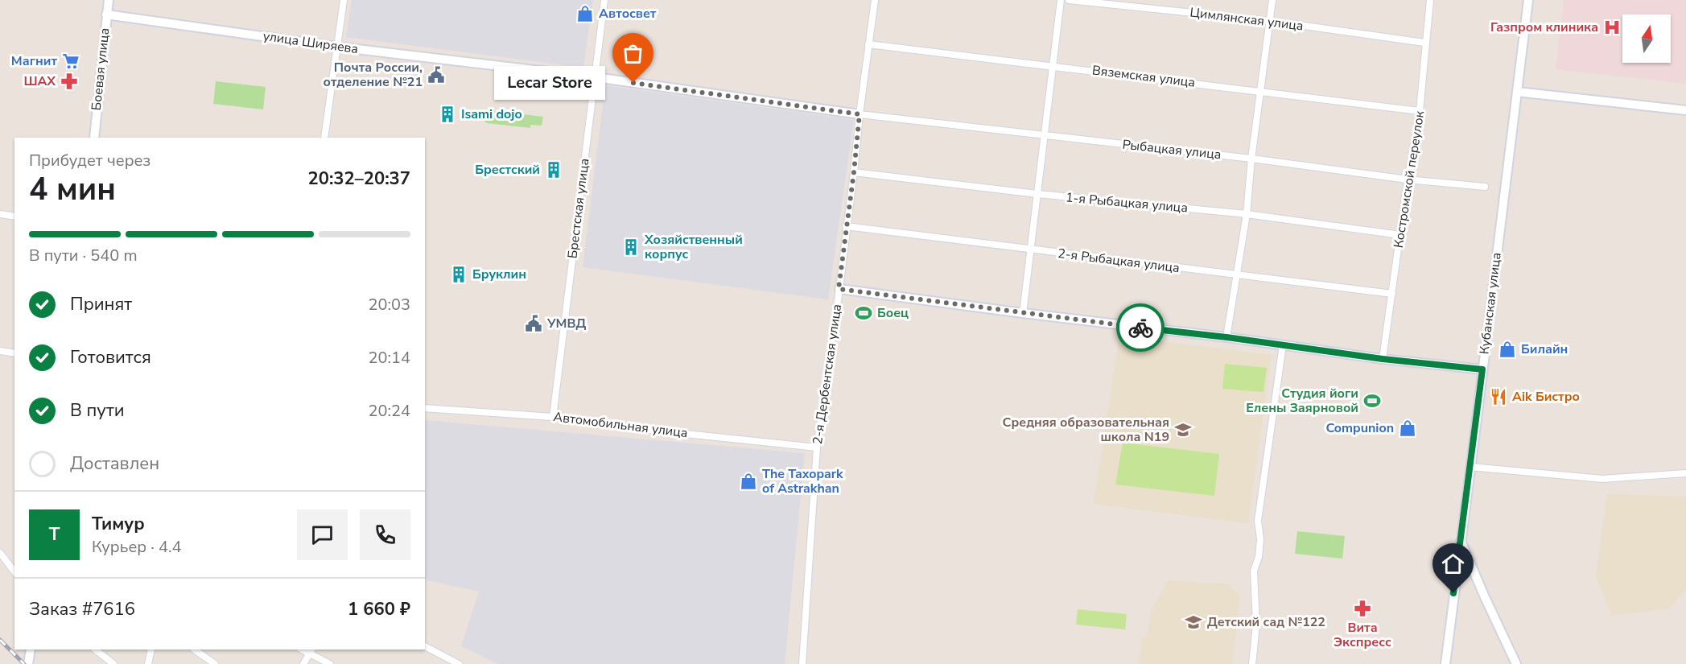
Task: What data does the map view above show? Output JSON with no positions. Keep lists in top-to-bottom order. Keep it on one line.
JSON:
{"streets":{"street":["Цимлянская улица","улица Ширяева","Боевая улица","Вяземская улица","Рыбацкая улица","Костромской переулок","1-я Рыбацкая улица","Брестская улица","2-я Рыбацкая улица","Кубанская улица","2-я Дербентская улица","Автомобильная улица"]},"crossings":[["Цимлянская улица","Костромской переулок"],["улица Ширяева","Боевая улица"],["улица Ширяева","Рыбацкая улица"],["улица Ширяева","Брестская улица"],["улица Ширяева","2-я Дербентская улица"],["Вяземская улица","Костромской переулок"],["Вяземская улица","2-я Дербентская улица"],["Рыбацкая улица","Костромской переулок"],["Рыбацкая улица","2-я Дербентская улица"],["Костромской переулок","1-я Рыбацкая улица"],["Костромской переулок","2-я Рыбацкая улица"],["1-я Рыбацкая улица","2-я Дербентская улица"],["Брестская улица","Автомобильная улица"],["2-я Рыбацкая улица","2-я Дербентская улица"],["2-я Дербентская улица","Автомобильная улица"]],"places":{"shop":["Автосвет","Билайн","Compunion","The Taxopark of Astrakhan"],"hospital":["Газпром клиника"],"supermarket":["Магнит"],"public building":["Почта России, отделение №21","УМВД"],"pharmacy":["ШАХ","Вита Экспресс"],"other":["Lecar Store"],"building":["Isami dojo","Брестский","Хозяйственный корпус","Бруклин"],"sports":["Боец","Студия йоги Елены Заярновой"],"restaurant":["Aik Бистро"],"school or university":["Средняя образовательная школа N19","Детский сад №122"]},"north":"top","page":{"bubble":"Lecar Store","heading":["4 мин","Прибудет через","20:32–20:37"],"panel":["Тимур","Курьер · 4.4","Заказ #7616","1 660 ₽"],"bar":"В пути · 540 m","list":[["Принят","20:03"],["Готовится","20:14"],["В пути","20:24"],"Доставлен"],"round":"Т"}}
